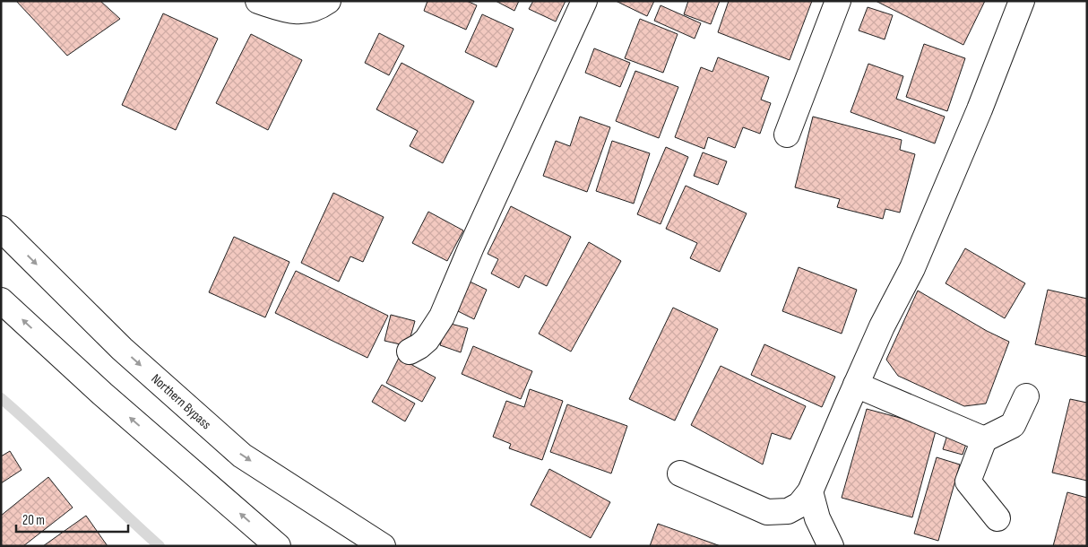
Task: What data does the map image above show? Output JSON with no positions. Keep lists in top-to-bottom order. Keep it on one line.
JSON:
{"streets":{"main road":["Northern Bypass"]},"scale_bar":"20 m"}
